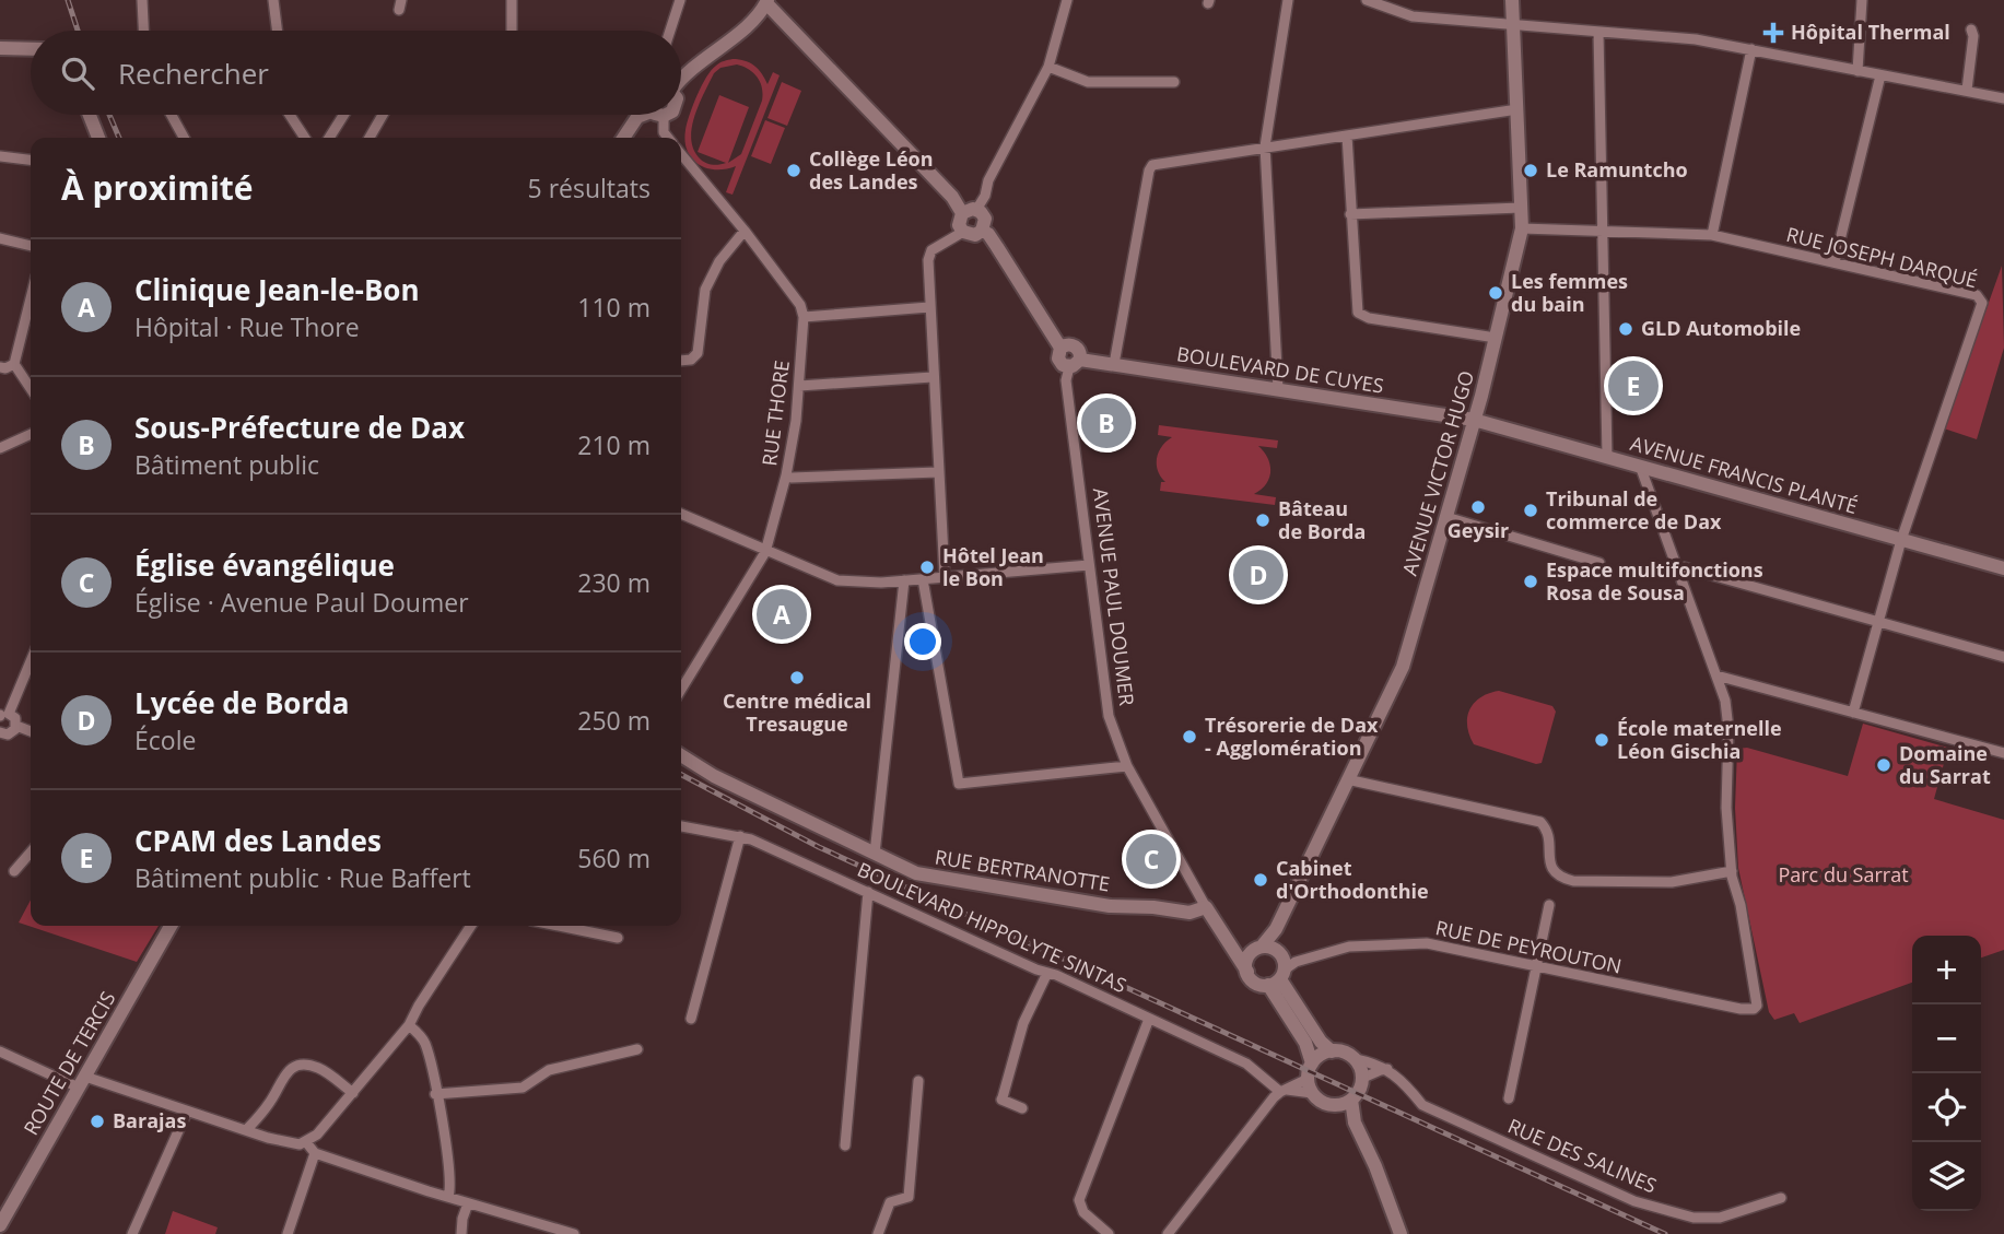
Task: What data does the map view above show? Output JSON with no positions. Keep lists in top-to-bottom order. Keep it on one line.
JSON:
{"streets":{"street":["RUE JOSEPH DARQUÉ","BOULEVARD DE CUYES","RUE THORE","AVENUE VICTOR HUGO","AVENUE FRANCIS PLANTÉ","AVENUE PAUL DOUMER","RUE BERTRANOTTE","BOULEVARD HIPPOLYTE SINTAS","RUE DE PEYROUTON","ROUTE DE TERCIS","RUE DES SALINES"]},"crossings":[["RUE JOSEPH DARQUÉ","AVENUE VICTOR HUGO"],["RUE JOSEPH DARQUÉ","AVENUE FRANCIS PLANTÉ"],["BOULEVARD DE CUYES","AVENUE VICTOR HUGO"],["BOULEVARD DE CUYES","AVENUE FRANCIS PLANTÉ"],["BOULEVARD DE CUYES","AVENUE PAUL DOUMER"],["AVENUE VICTOR HUGO","AVENUE FRANCIS PLANTÉ"],["AVENUE VICTOR HUGO","AVENUE PAUL DOUMER"],["AVENUE PAUL DOUMER","RUE BERTRANOTTE"],["AVENUE PAUL DOUMER","RUE DE PEYROUTON"]],"parks":["Parc du Sarrat"],"places":{"health":["Hôpital Thermal"],"other":["Collège Léon des Landes","Le Ramuntcho","Les femmes du bain","GLD Automobile","Geysir","Tribunal de commerce de Dax","Bâteau de Borda","Hôtel Jean le Bon","Espace multifonctions Rosa de Sousa","Centre médical Tresaugue","Trésorerie de Dax - Agglomération","École maternelle Léon Gischia","Domaine du Sarrat","Cabinet d'Orthodonthie","Barajas"]},"page":{"search":"Rechercher","heading":["À proximité","5 résultats"],"list":[{"mark":"A","name":"Clinique Jean-le-Bon","note":"Hôpital · Rue Thore","value":"110 m"},{"mark":"B","name":"Sous-Préfecture de Dax","note":"Bâtiment public","value":"210 m"},{"mark":"C","name":"Église évangélique","note":"Église · Avenue Paul Doumer","value":"230 m"},{"mark":"D","name":"Lycée de Borda","note":"École","value":"250 m"},{"mark":"E","name":"CPAM des Landes","note":"Bâtiment public · Rue Baffert","value":"560 m"}],"pins":["E","B","D","A","C"],"map_buttons":["+","−"]}}
